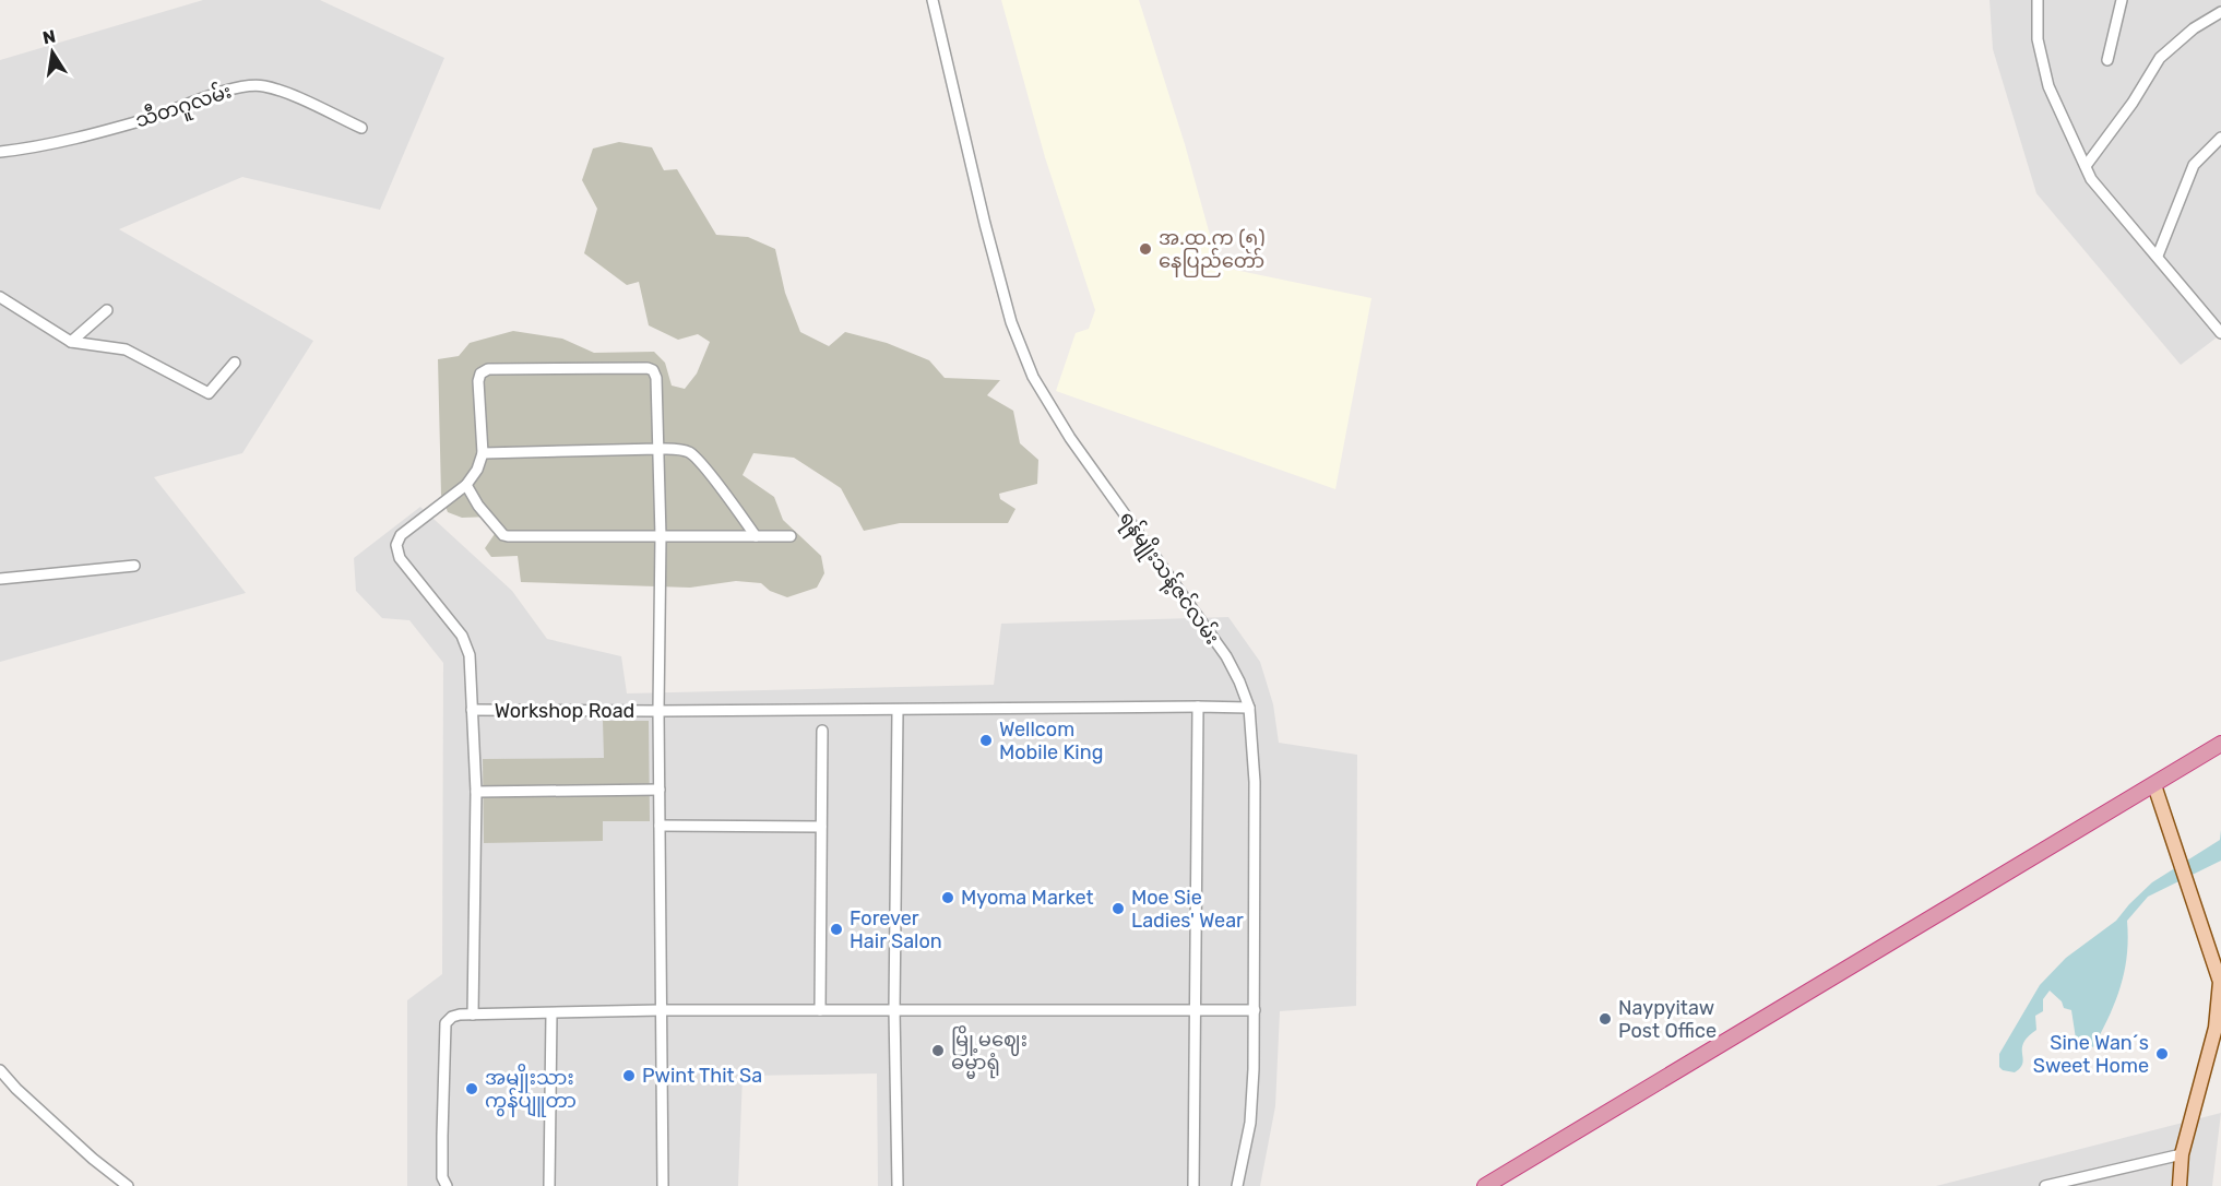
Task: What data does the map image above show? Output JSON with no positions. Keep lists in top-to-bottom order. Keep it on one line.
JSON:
{"streets":{"street":["သီတဂူလမ်း","ရန်မျိုးသန့်ဇင်လမ်း","Workshop Road"]},"crossings":[["ရန်မျိုးသန့်ဇင်လမ်း","Workshop Road"]],"places":["အ.ထ.က (၅) နေပြည်တော်","Wellcom Mobile King","Myoma Market","Moe Sie Ladies' Wear","Forever Hair Salon","Naypyitaw Post Office","မြို့မဈေး ဓမ္မာရုံ","Sine Wan´s Sweet Home","Pwint Thit Sa","အမျိုးသား ကွန်ပျူတာ"],"north":"top"}
